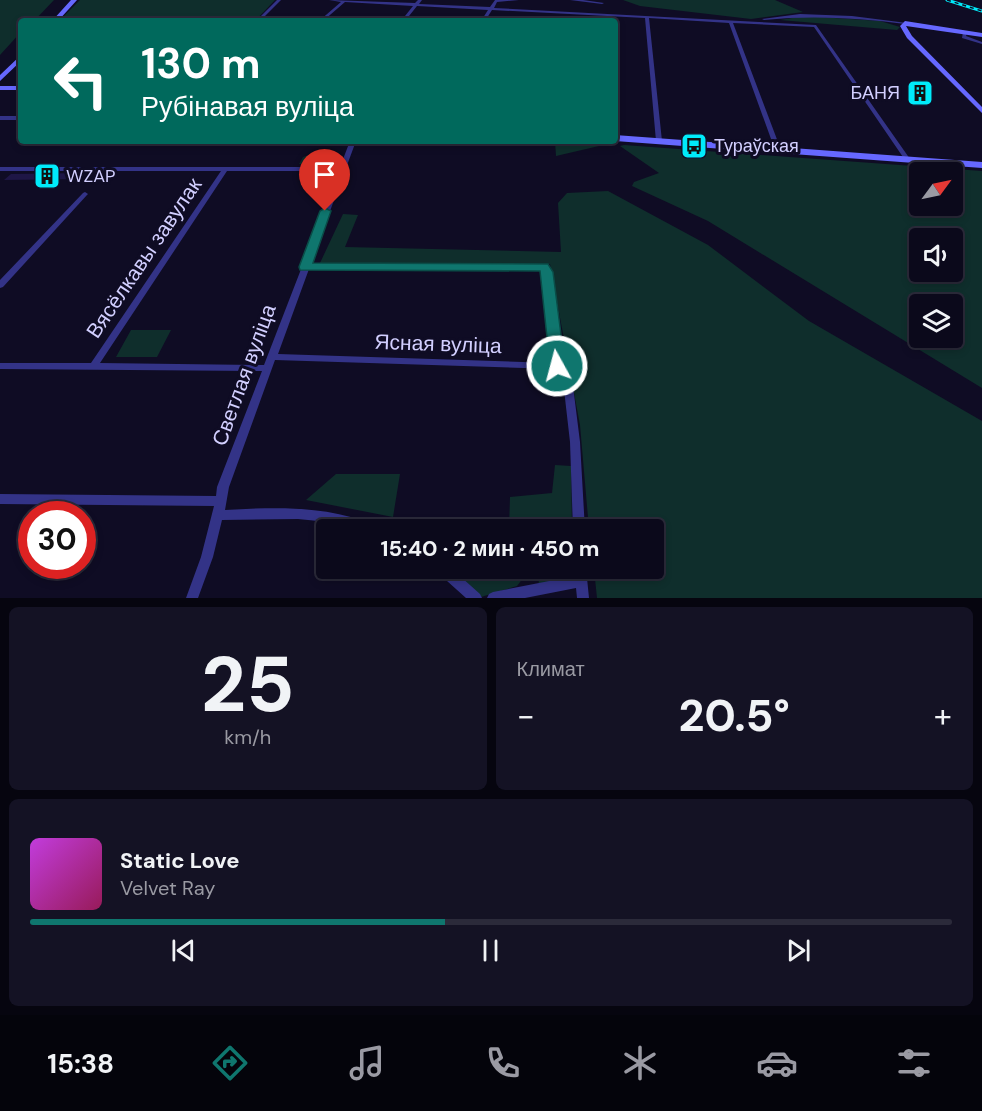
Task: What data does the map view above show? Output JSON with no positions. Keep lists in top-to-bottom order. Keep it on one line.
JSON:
{"streets":{"street":["Вясёлкавы завулак","Ясная вуліца","Светлая вуліца"]},"crossings":[["Ясная вуліца","Светлая вуліца"]],"places":{"building":["БАНЯ","WZAP"],"bus stop":["Тураўская"]},"north":"top right","page":{"turn":["130 m","Рубінавая вуліца"],"limit":"30","trip":"15:40 · 2 мин · 450 m","tile":[["25","km/h"],"Климат"],"heat":["−","20.5°","+"],"song":["Static Love","Velvet Ray"],"tabs":"15:38"}}
